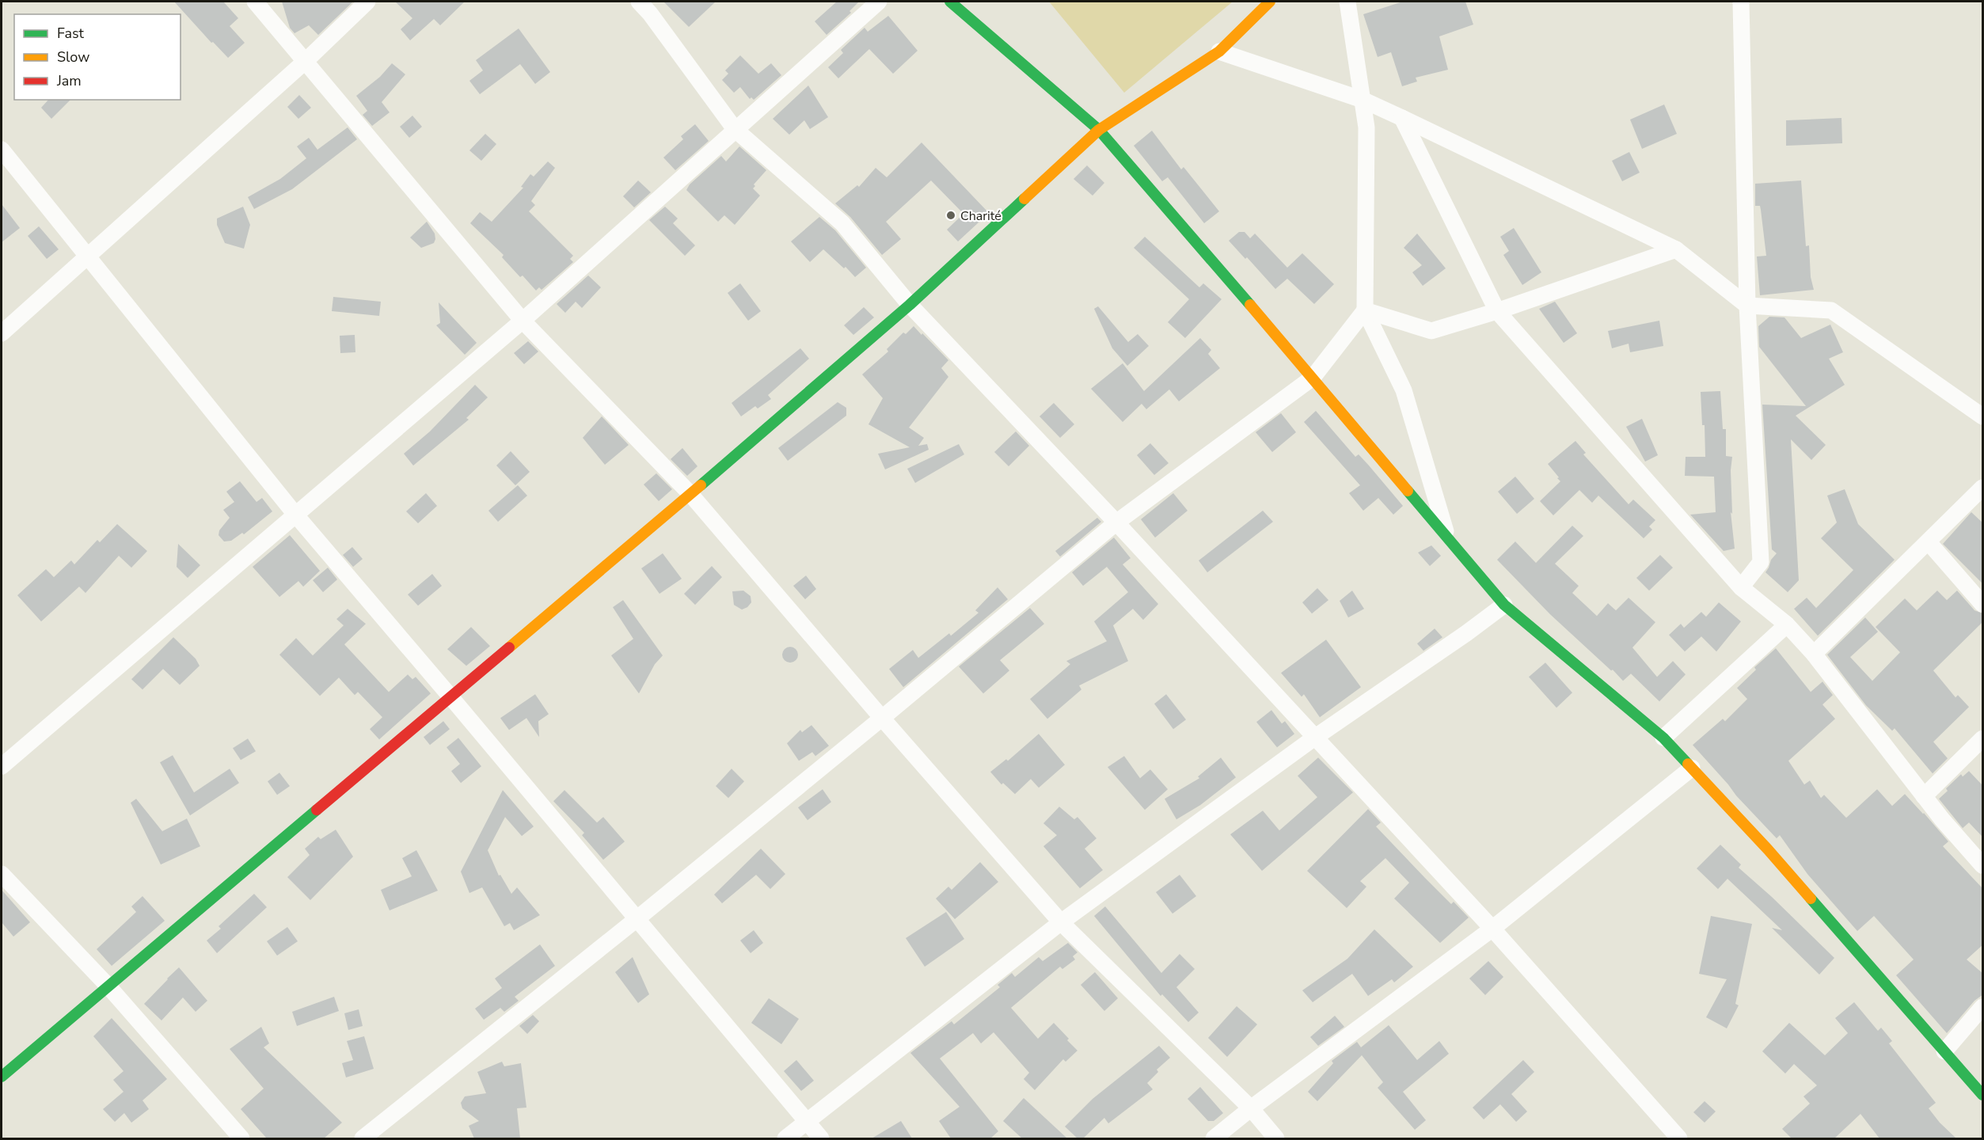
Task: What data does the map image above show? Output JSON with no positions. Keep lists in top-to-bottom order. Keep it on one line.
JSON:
{"places":["Charité"],"legend":["Fast","Slow","Jam"]}
